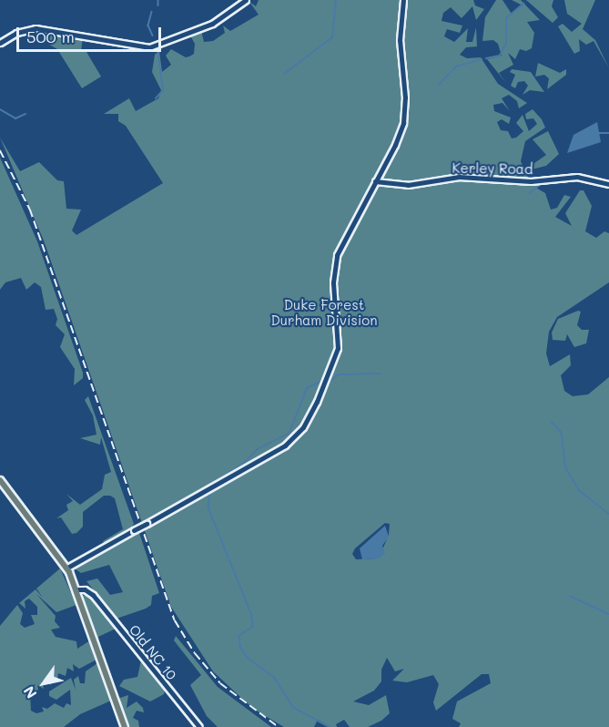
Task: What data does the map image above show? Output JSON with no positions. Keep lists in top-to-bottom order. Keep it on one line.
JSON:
{"streets":{"street":["Kerley Road","Old NC 10"]},"parks":["Duke Forest Durham Division"],"scale_bar":"500 m","north":"bottom left"}
